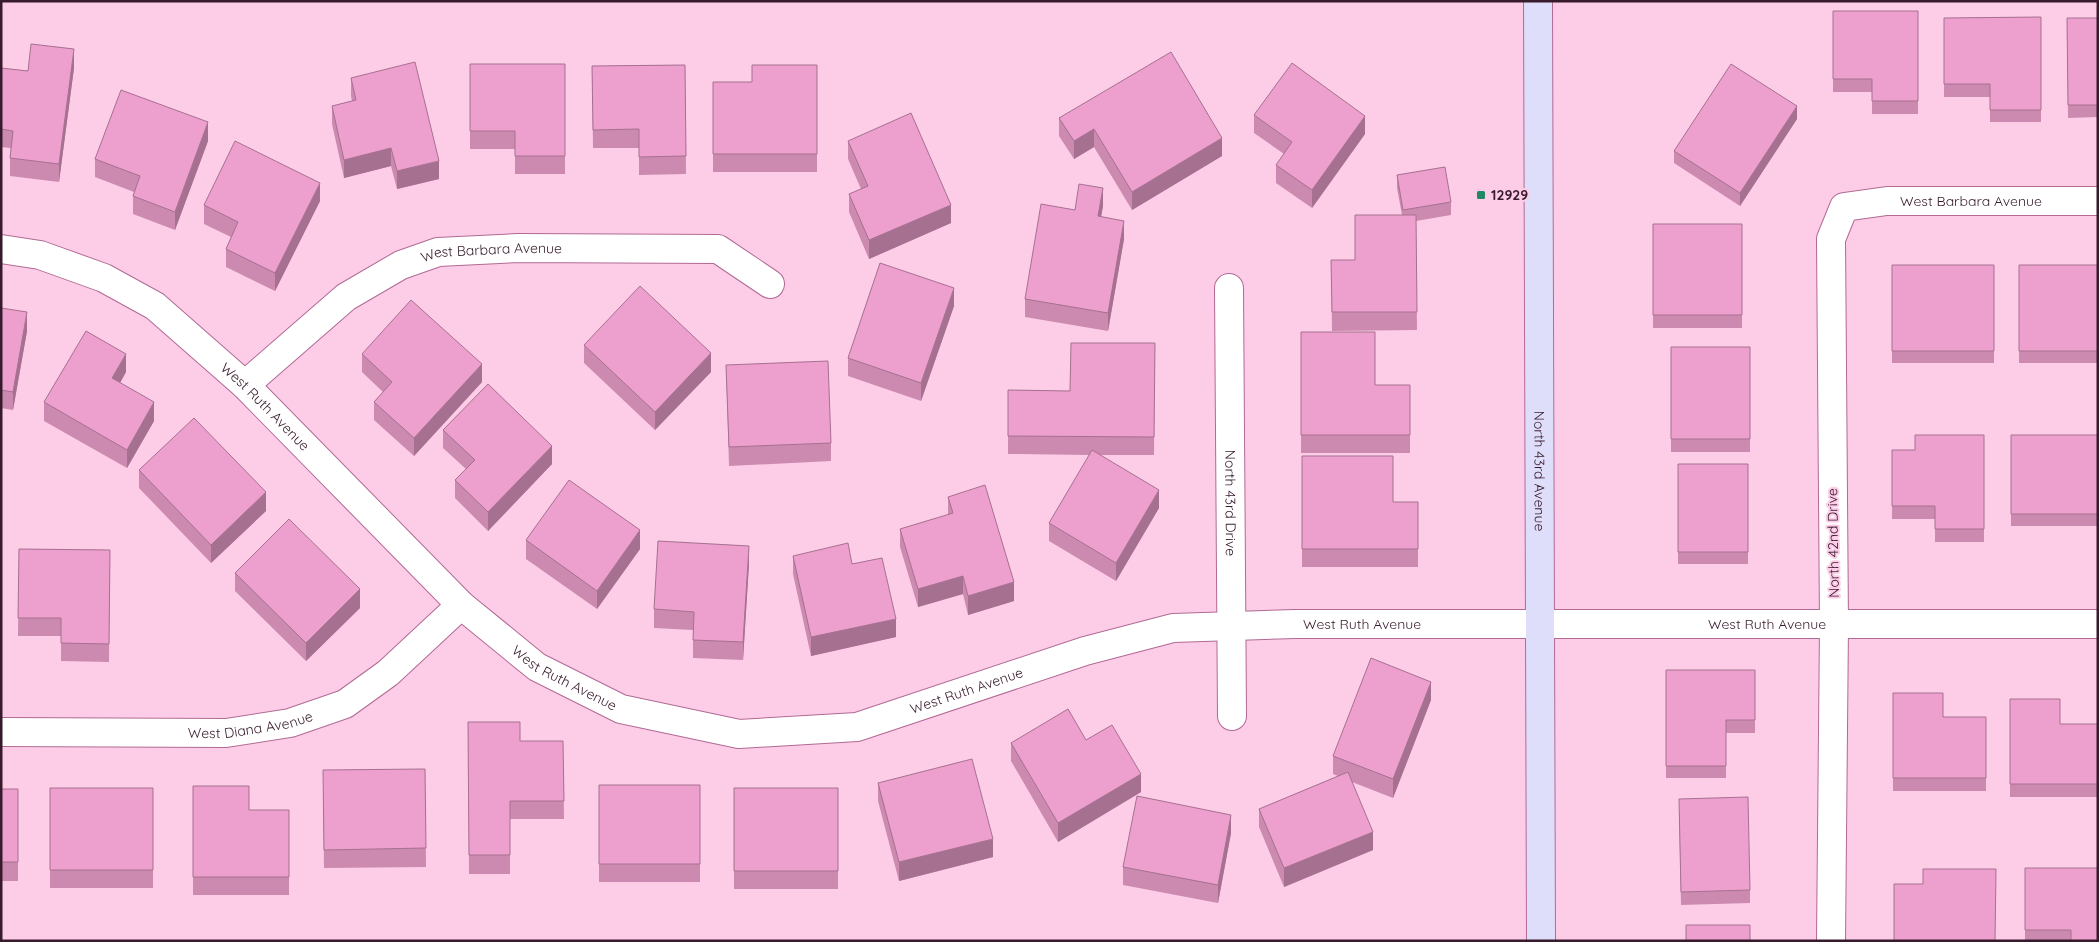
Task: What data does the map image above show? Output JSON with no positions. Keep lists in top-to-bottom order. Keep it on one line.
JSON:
{"streets":{"main road":["North 43rd Avenue"],"street":["West Barbara Avenue","West Ruth Avenue","North 43rd Drive","North 42nd Drive","West Diana Avenue"]},"crossings":[["West Barbara Avenue","West Ruth Avenue"],["West Barbara Avenue","North 42nd Drive"],["West Ruth Avenue","North 43rd Avenue"],["West Ruth Avenue","North 43rd Drive"],["West Ruth Avenue","North 42nd Drive"],["West Ruth Avenue","West Diana Avenue"]],"places":{"transit":["12929"]}}
